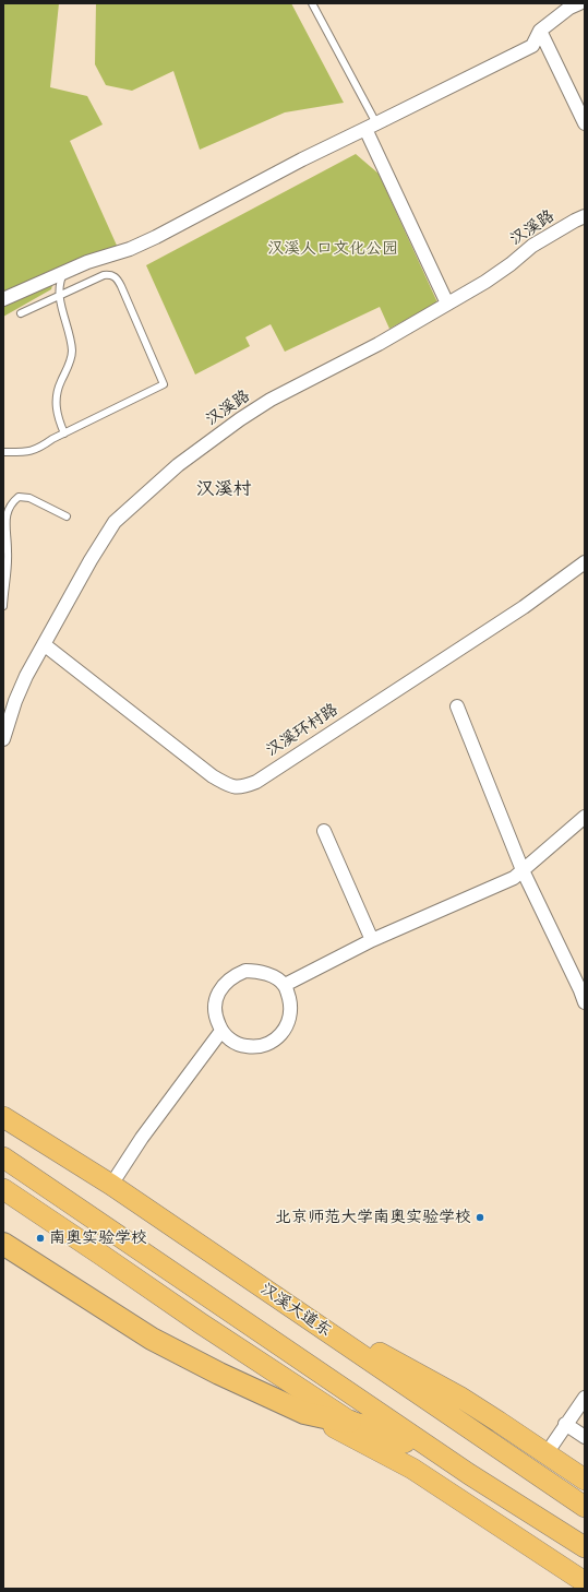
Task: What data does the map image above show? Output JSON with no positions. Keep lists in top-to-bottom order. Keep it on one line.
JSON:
{"streets":{"main road":["汉溪大道东"],"street":["汉溪路","汉溪环村路"]},"crossings":[["汉溪路","汉溪环村路"]],"districts":["汉溪村"],"parks":["汉溪人口文化公园"],"places":["北京师范大学南奥实验学校","南奥实验学校"]}
